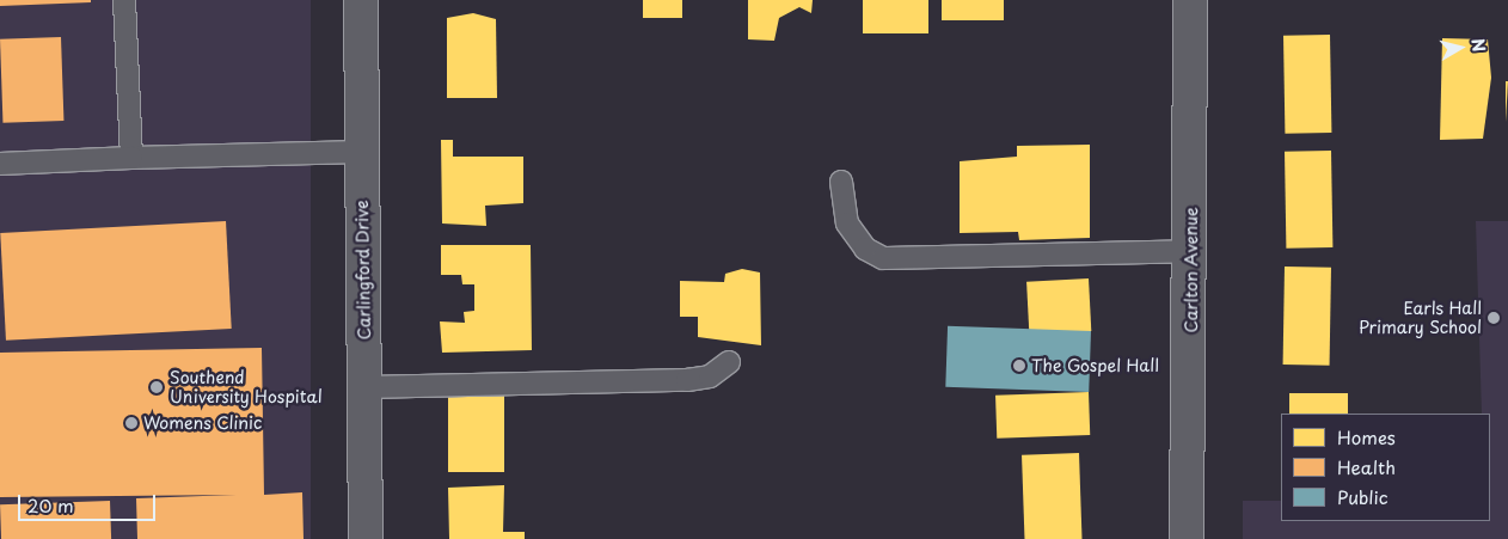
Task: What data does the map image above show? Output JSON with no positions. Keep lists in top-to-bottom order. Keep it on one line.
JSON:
{"streets":{"street":["Carlingford Drive","Carlton Avenue"]},"places":["Earls Hall Primary School","The Gospel Hall","Southend University Hospital","Womens Clinic"],"legend":["Homes","Health","Public"],"scale_bar":"20 m","north":"right"}
